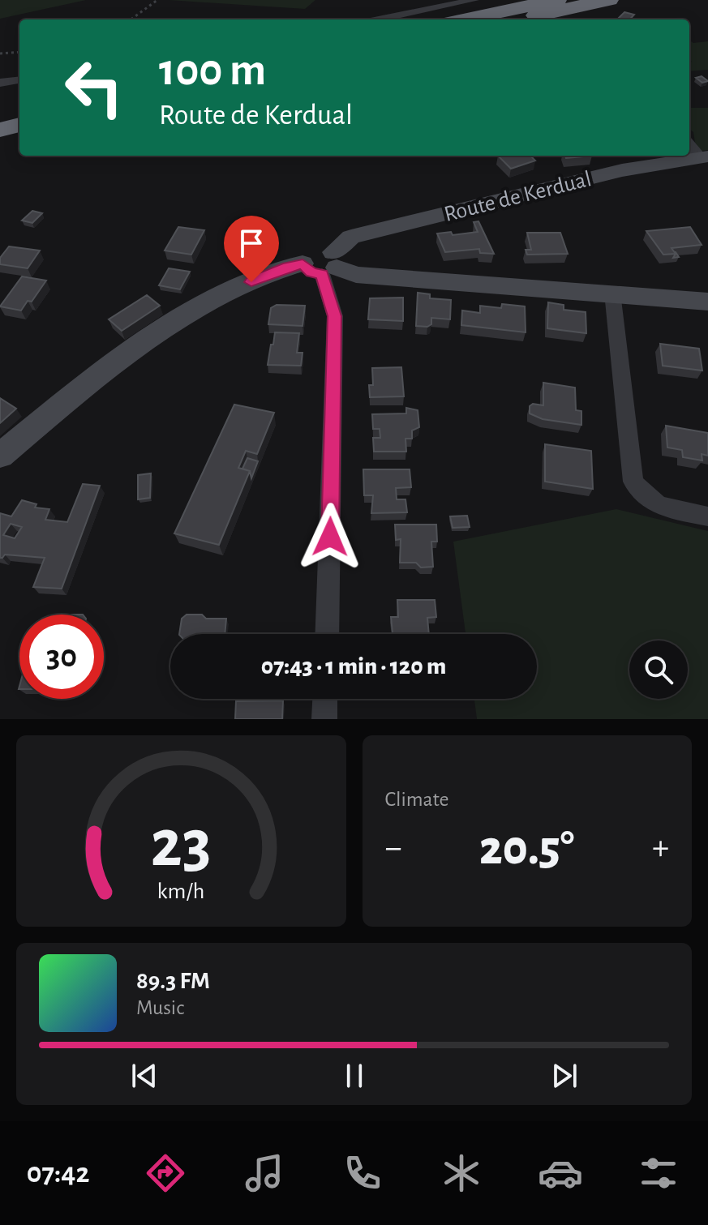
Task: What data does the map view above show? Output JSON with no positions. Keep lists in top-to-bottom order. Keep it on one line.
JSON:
{"streets":{"street":["Route de Kerdual"]},"page":{"turn":["100 m","Route de Kerdual"],"limit":"30","trip":"07:43 · 1 min · 120 m","tile":"Climate","heat":["−","20.5°","+"],"song":["89.3 FM","Music"],"tabs":"07:42","gauge":["23","km/h"]}}
